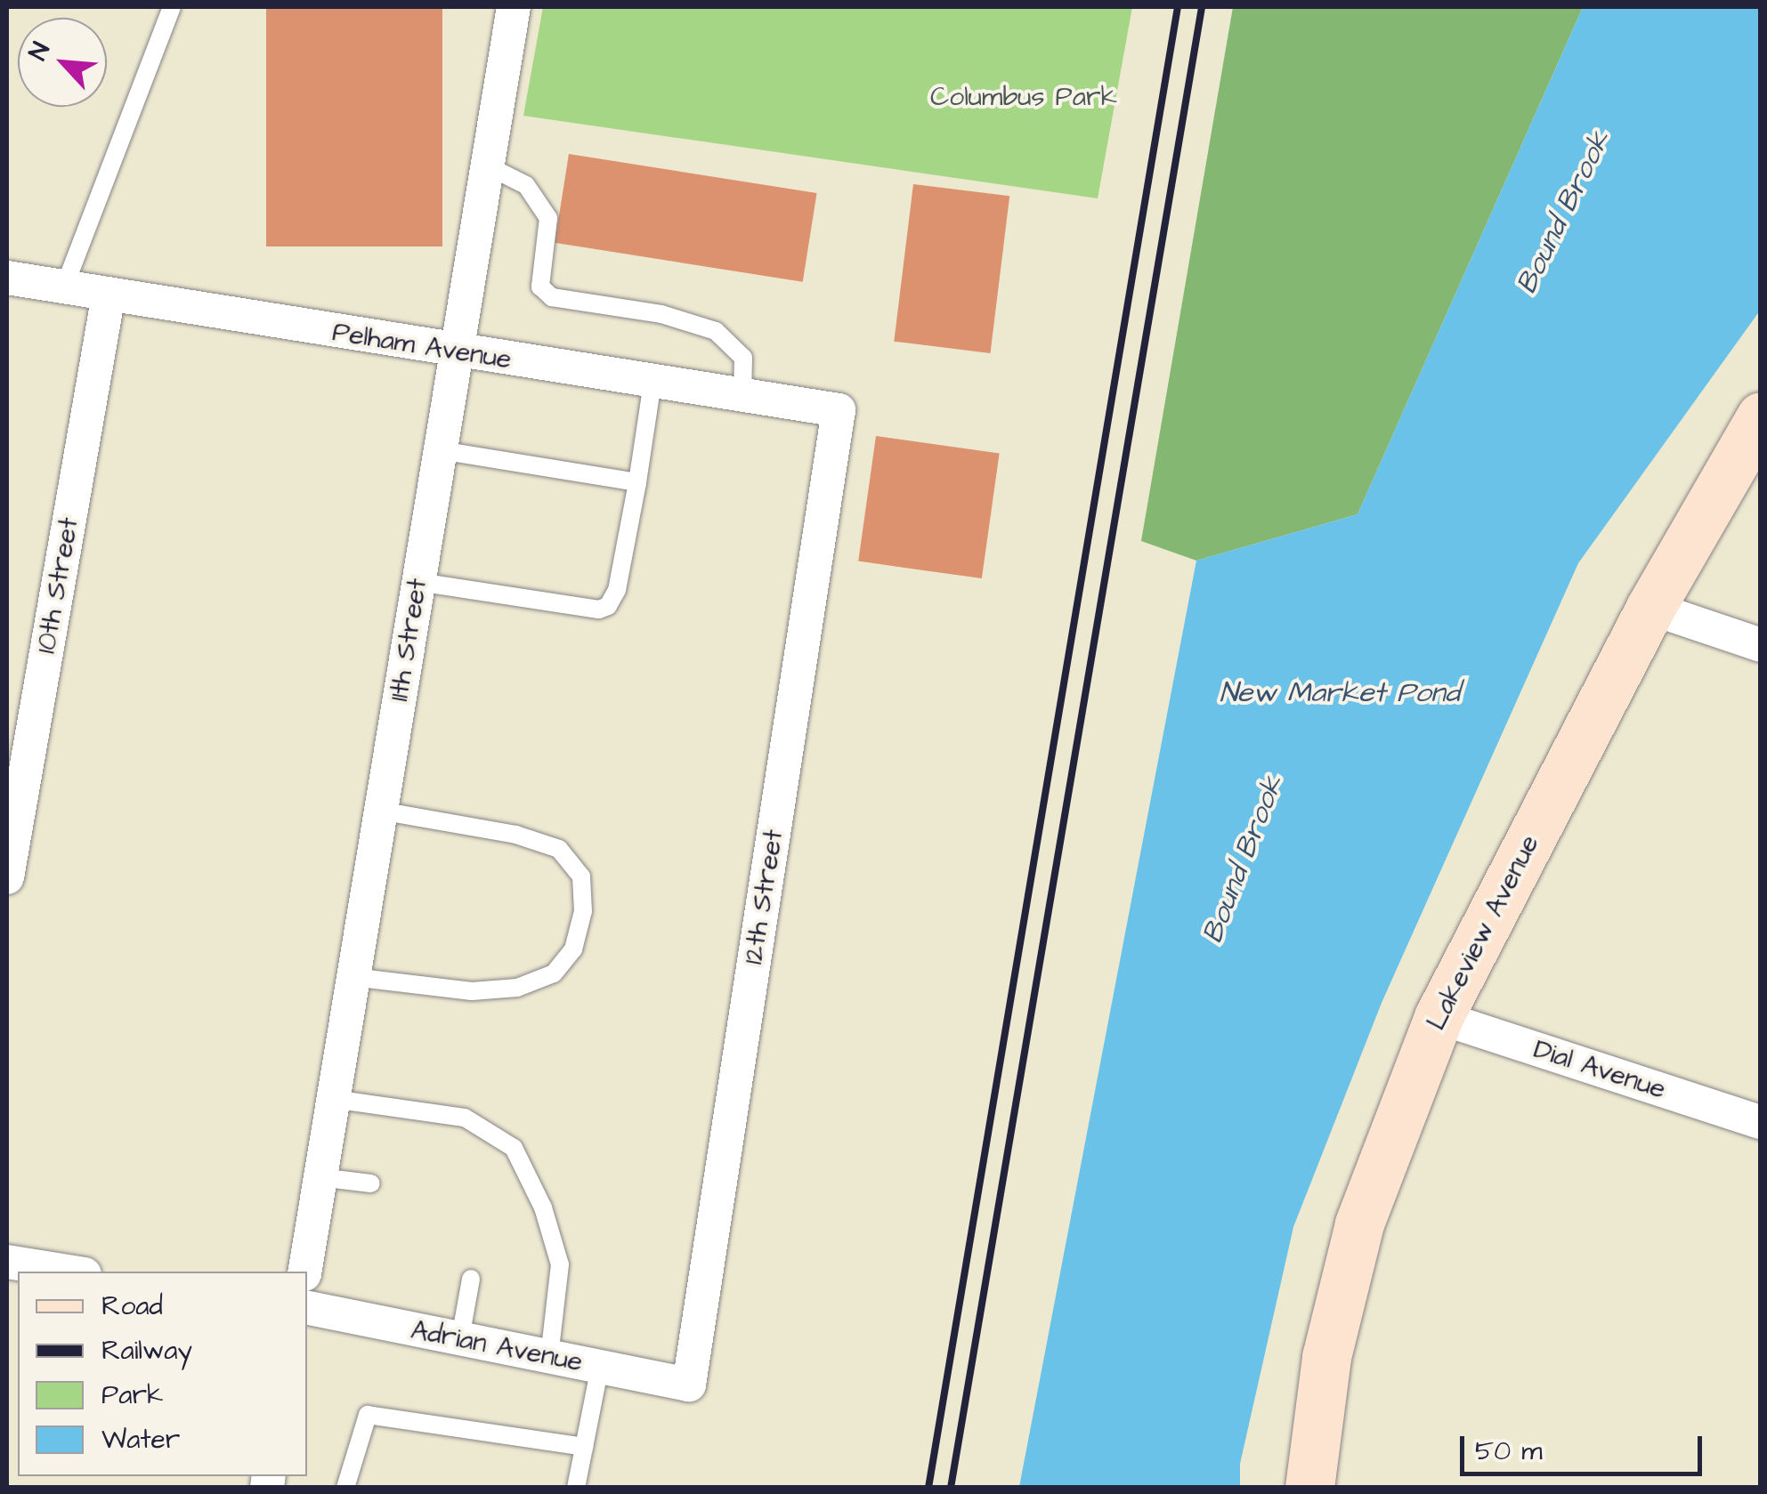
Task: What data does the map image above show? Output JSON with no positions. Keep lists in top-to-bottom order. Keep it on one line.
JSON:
{"streets":{"main road":["Lakeview Avenue"],"street":["Pelham Avenue","10th Street","11th Street","12th Street","Dial Avenue","Adrian Avenue"]},"crossings":[["Pelham Avenue","10th Street"],["Pelham Avenue","11th Street"],["Pelham Avenue","12th Street"],["12th Street","Adrian Avenue"],["Lakeview Avenue","Dial Avenue"]],"water":["Bound Brook","New Market Pond"],"parks":["Columbus Park"],"legend":["Road","Railway","Park","Water"],"scale_bar":"50 m","north":"top left"}
